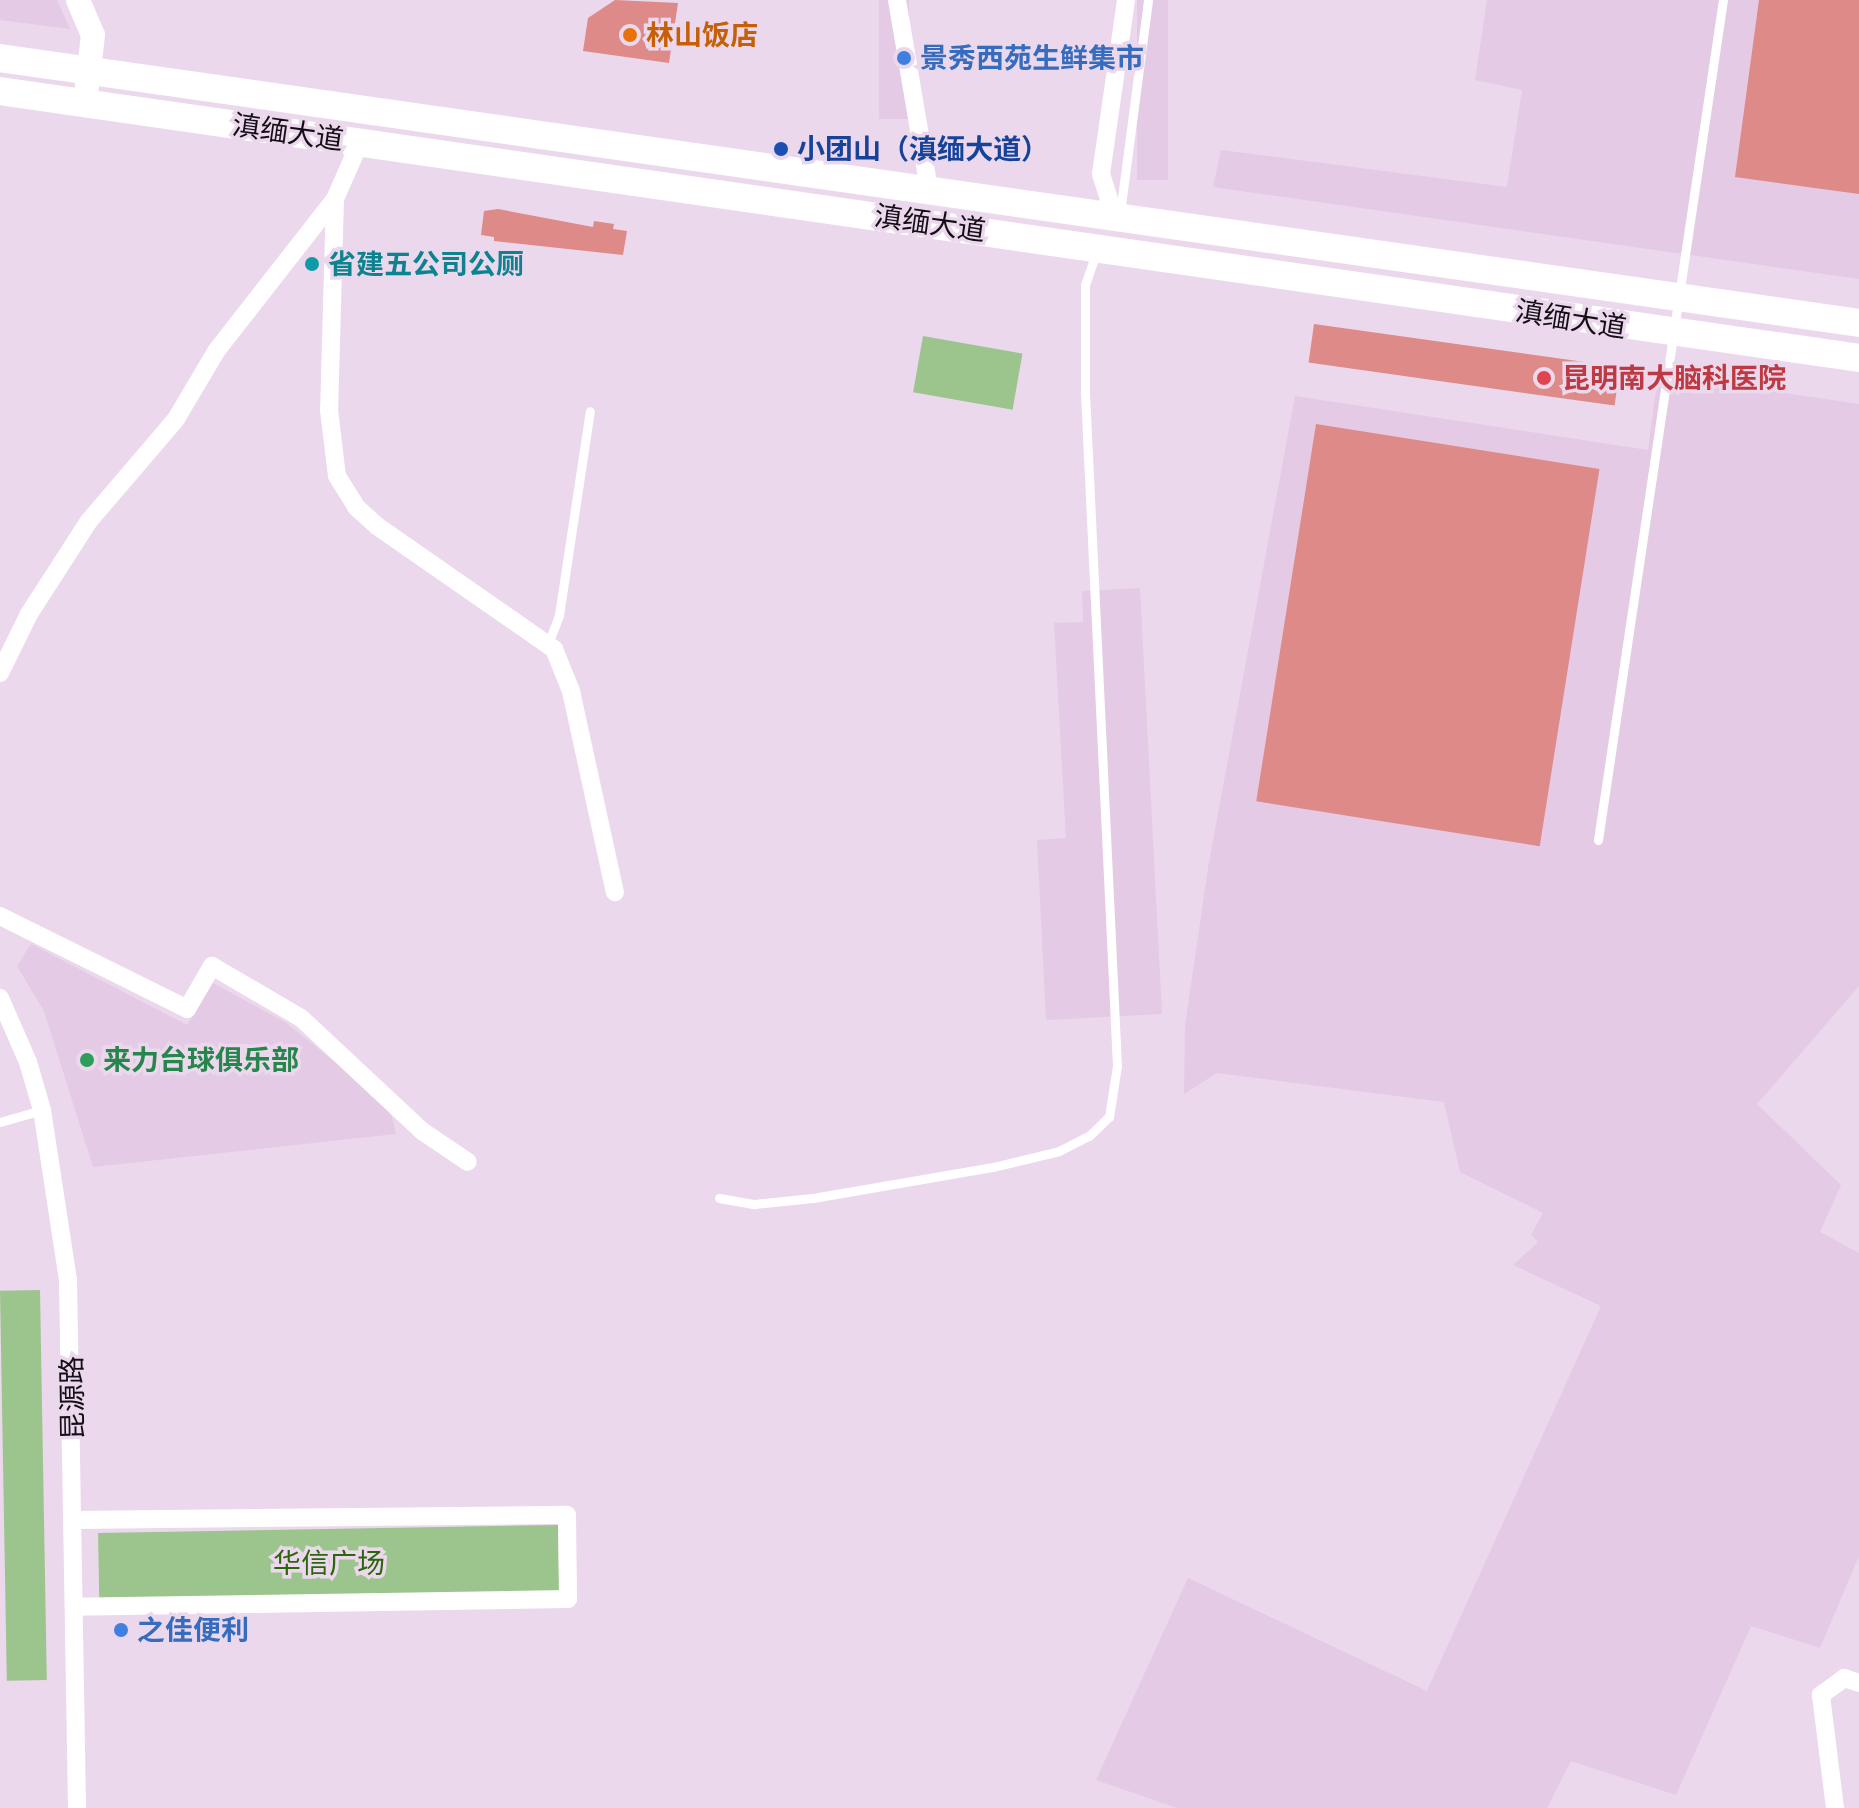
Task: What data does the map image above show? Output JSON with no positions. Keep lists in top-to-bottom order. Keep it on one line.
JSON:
{"streets":{"main road":["滇缅大道"],"street":["昆源路"]},"parks":["华信广场"],"places":["林山饭店","景秀西苑生鲜集市","小团山（滇缅大道）","省建五公司公厕","昆明南大脑科医院","来力台球俱乐部","之佳便利"]}
